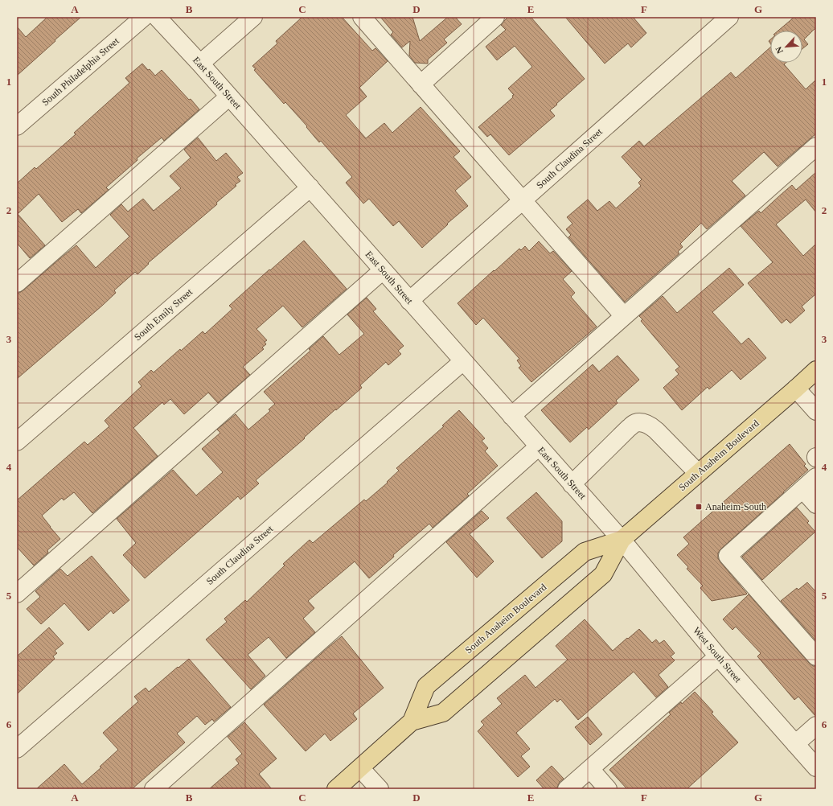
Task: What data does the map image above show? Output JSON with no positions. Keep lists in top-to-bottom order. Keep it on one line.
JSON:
{"streets":{"main road":["South Anaheim Boulevard"],"street":["South Philadelphia Street","East South Street","South Claudina Street","South Emily Street","West South Street"]},"crossings":[["East South Street","South Claudina Street"],["East South Street","South Emily Street"],["East South Street","South Anaheim Boulevard"],["East South Street","West South Street"],["South Anaheim Boulevard","West South Street"]],"places":{"transit":["Anaheim-South"]},"north":"bottom left","grid":{"columns":["A","B","C","D","E","F","G"],"rows":["1","2","3","4","5","6"]}}
